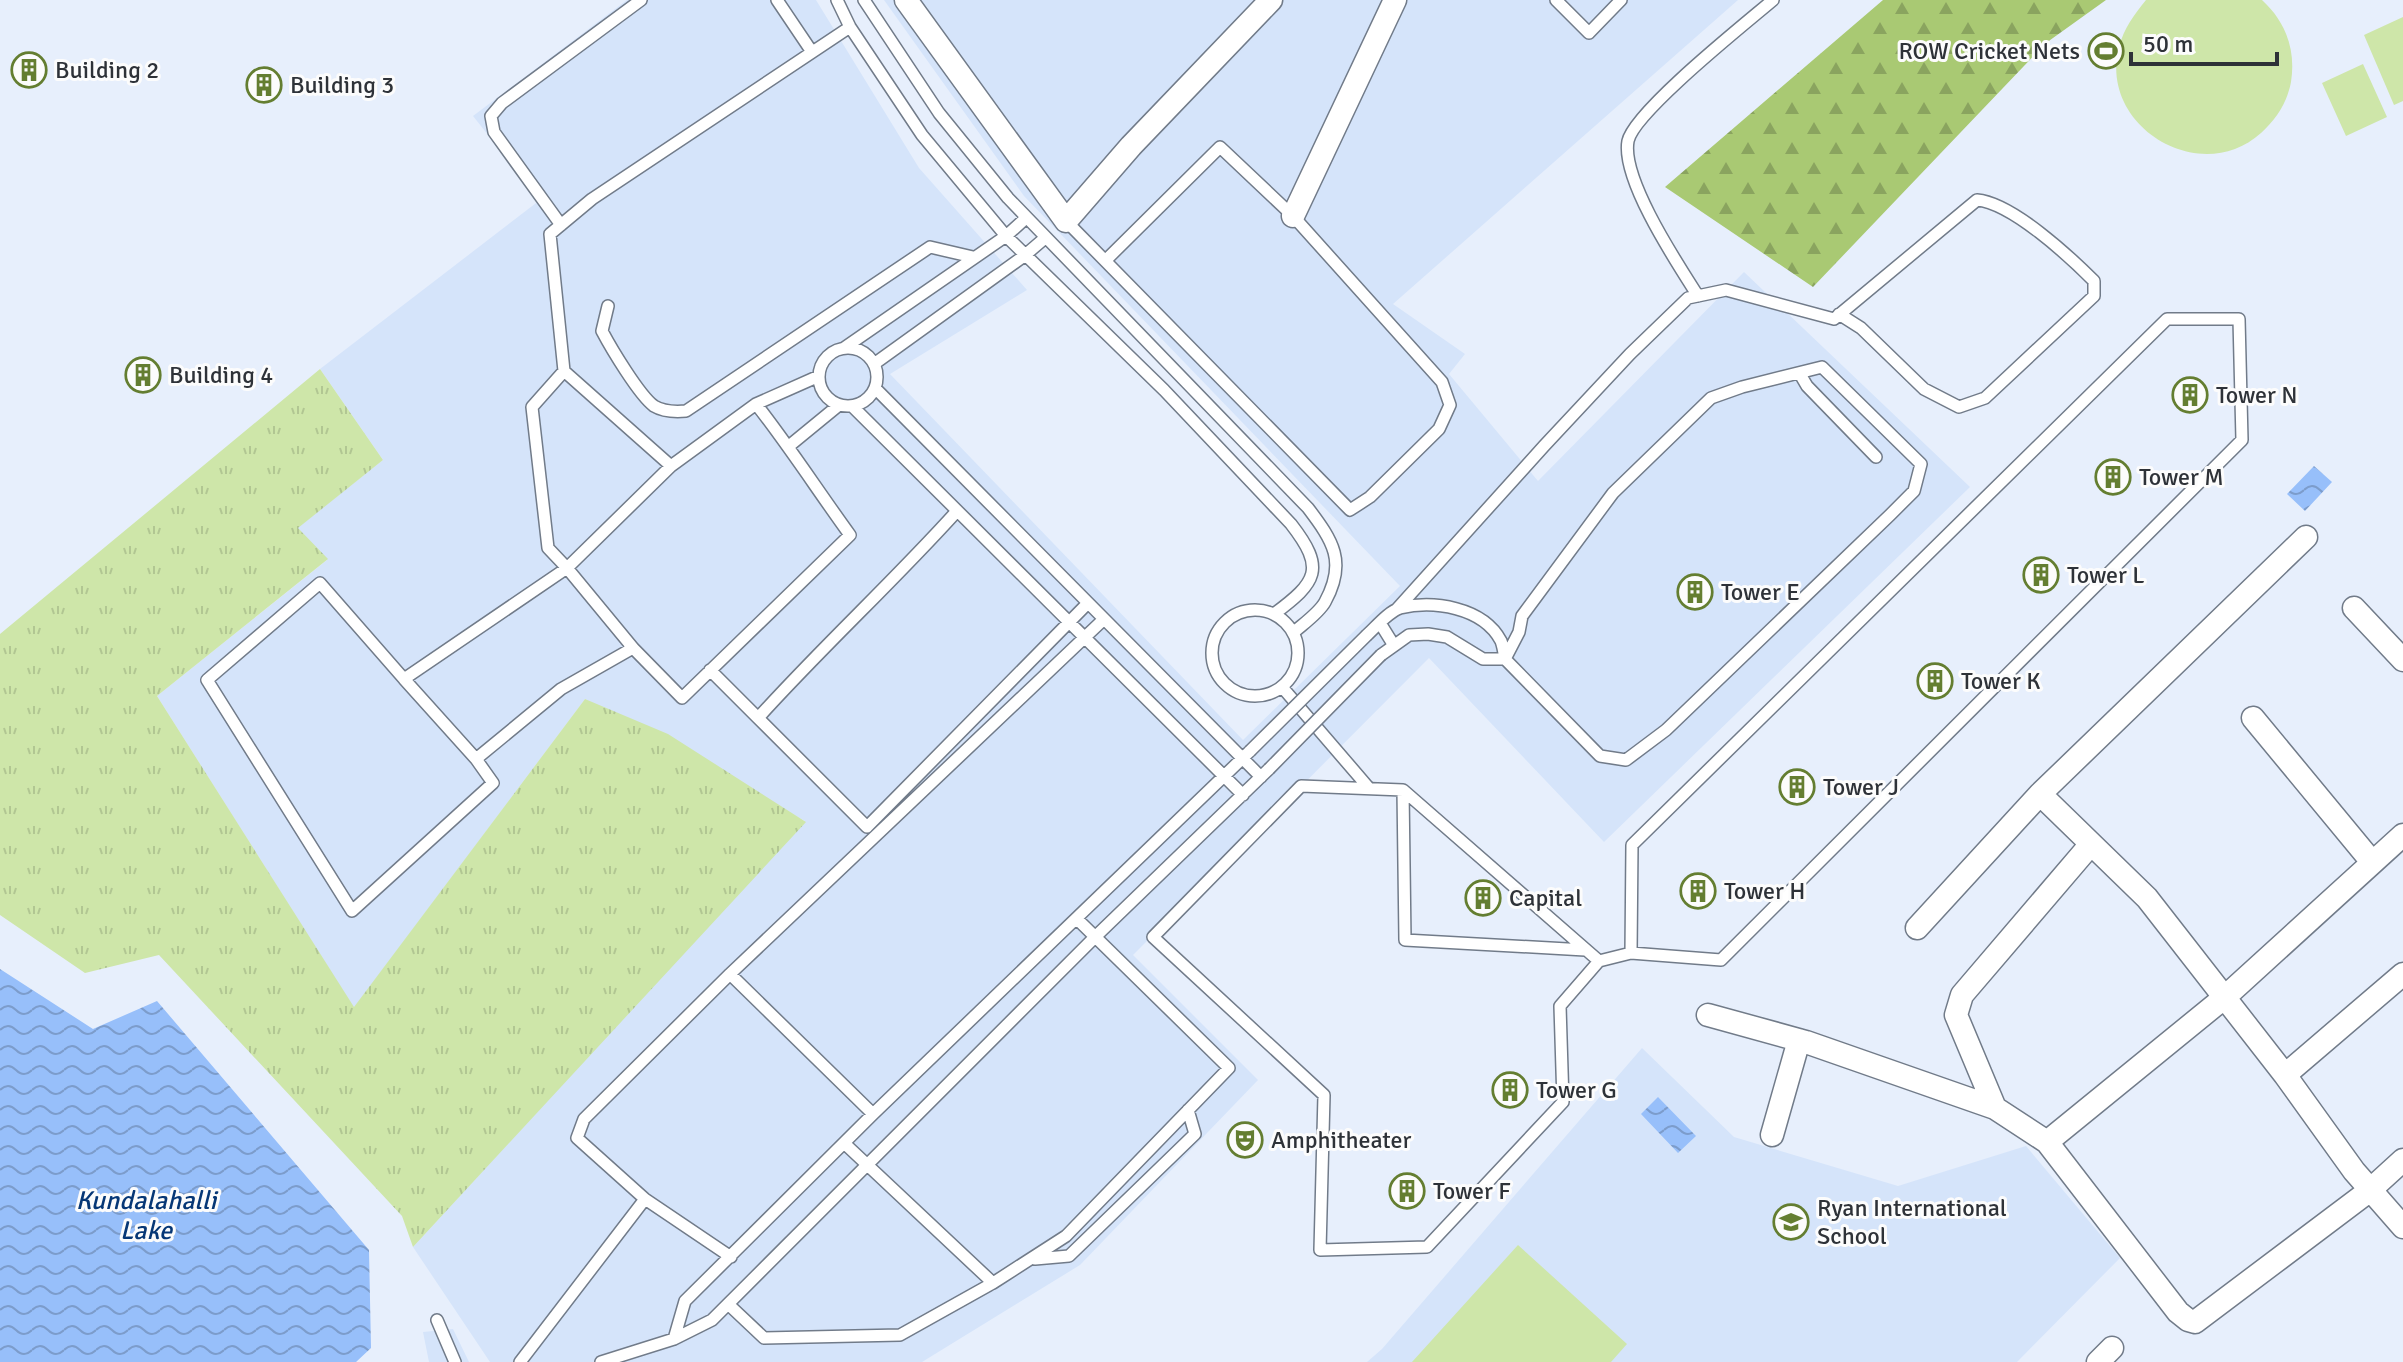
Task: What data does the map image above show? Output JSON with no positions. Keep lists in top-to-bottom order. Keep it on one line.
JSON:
{"water":["Kundalahalli Lake"],"places":{"sports":["ROW Cricket Nets"],"building":["Building 2","Building 3","Building 4","Tower N","Tower M","Tower L","Tower E","Tower K","Tower J","Tower H","Capital","Tower G","Tower F"],"theatre":["Amphitheater"],"school or university":["Ryan International School"]},"scale_bar":"50 m"}
